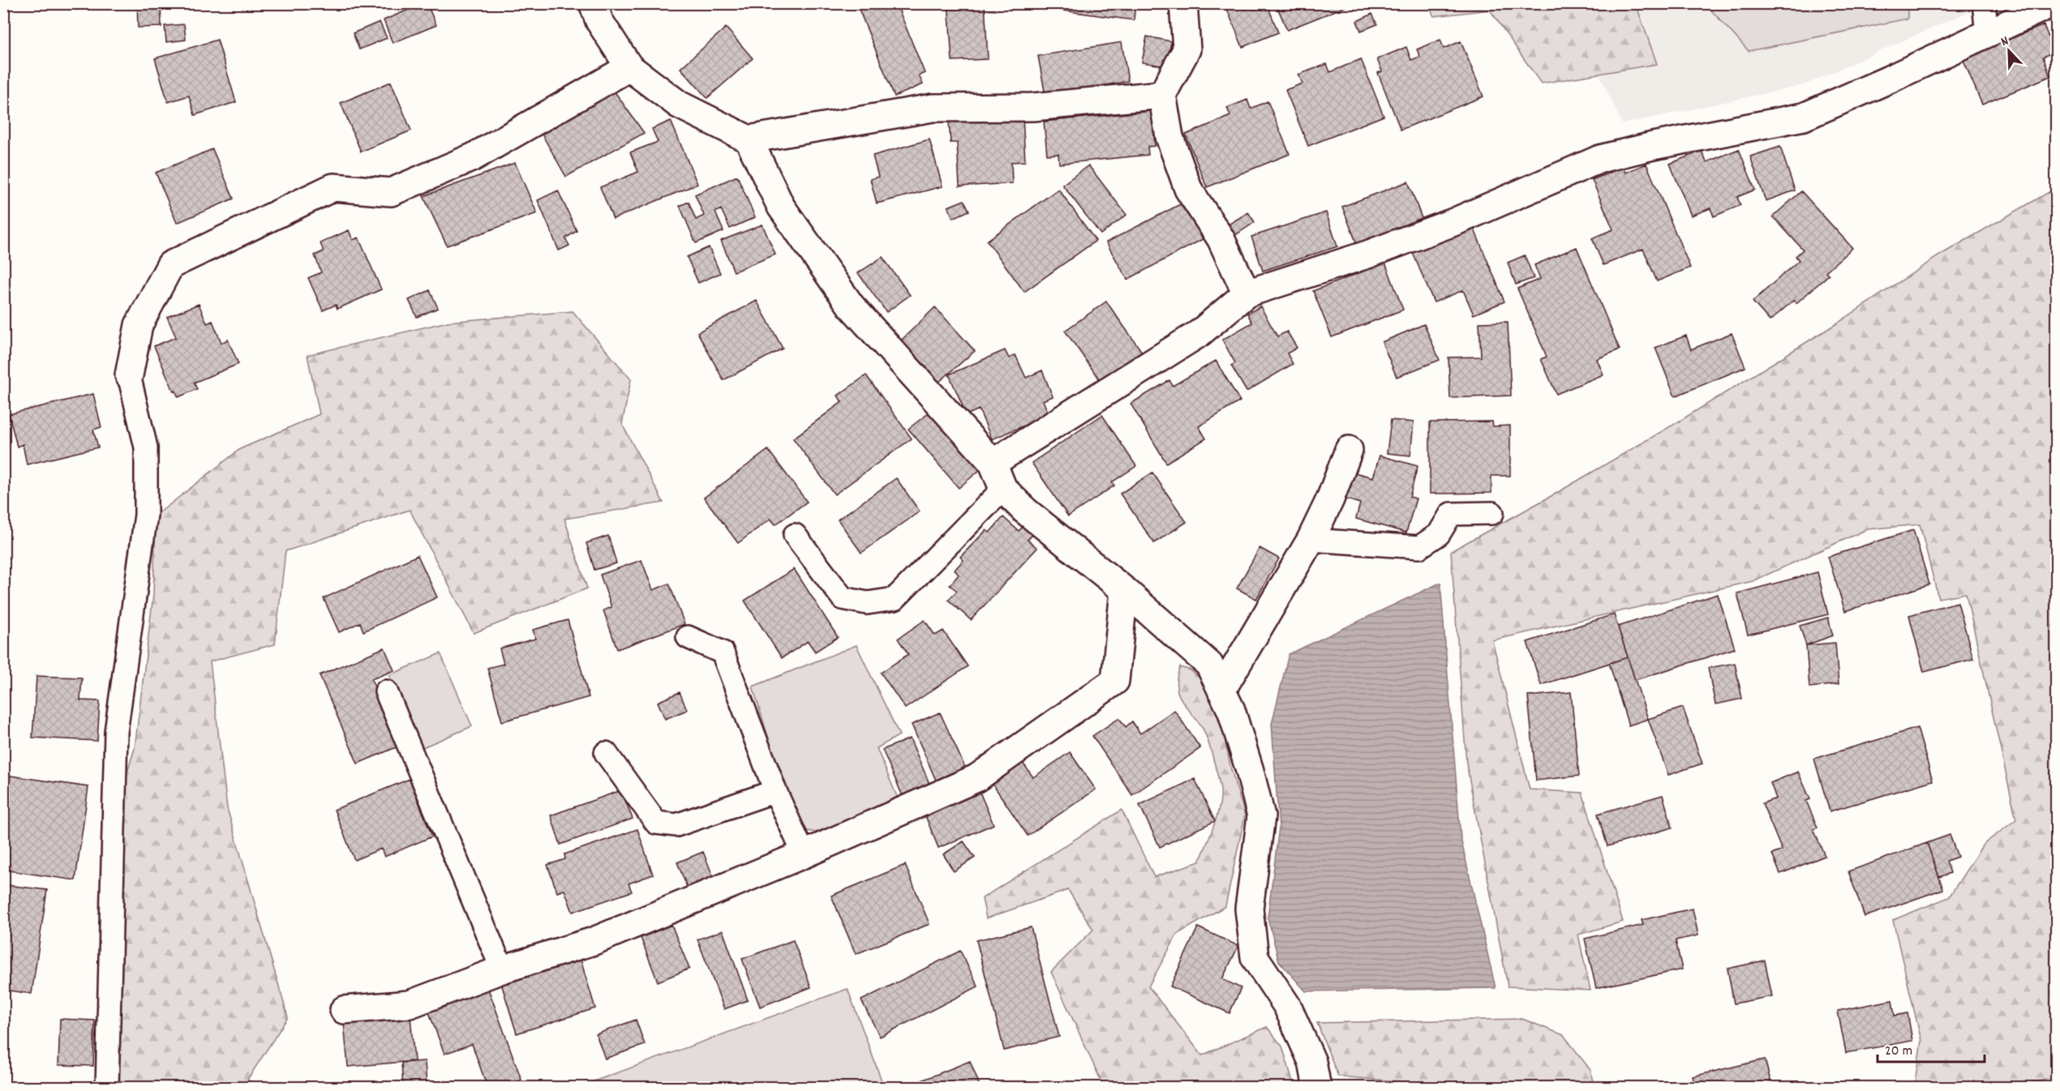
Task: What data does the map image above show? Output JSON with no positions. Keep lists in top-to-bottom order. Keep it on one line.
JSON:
{"scale_bar":"20 m","north":"top left"}
